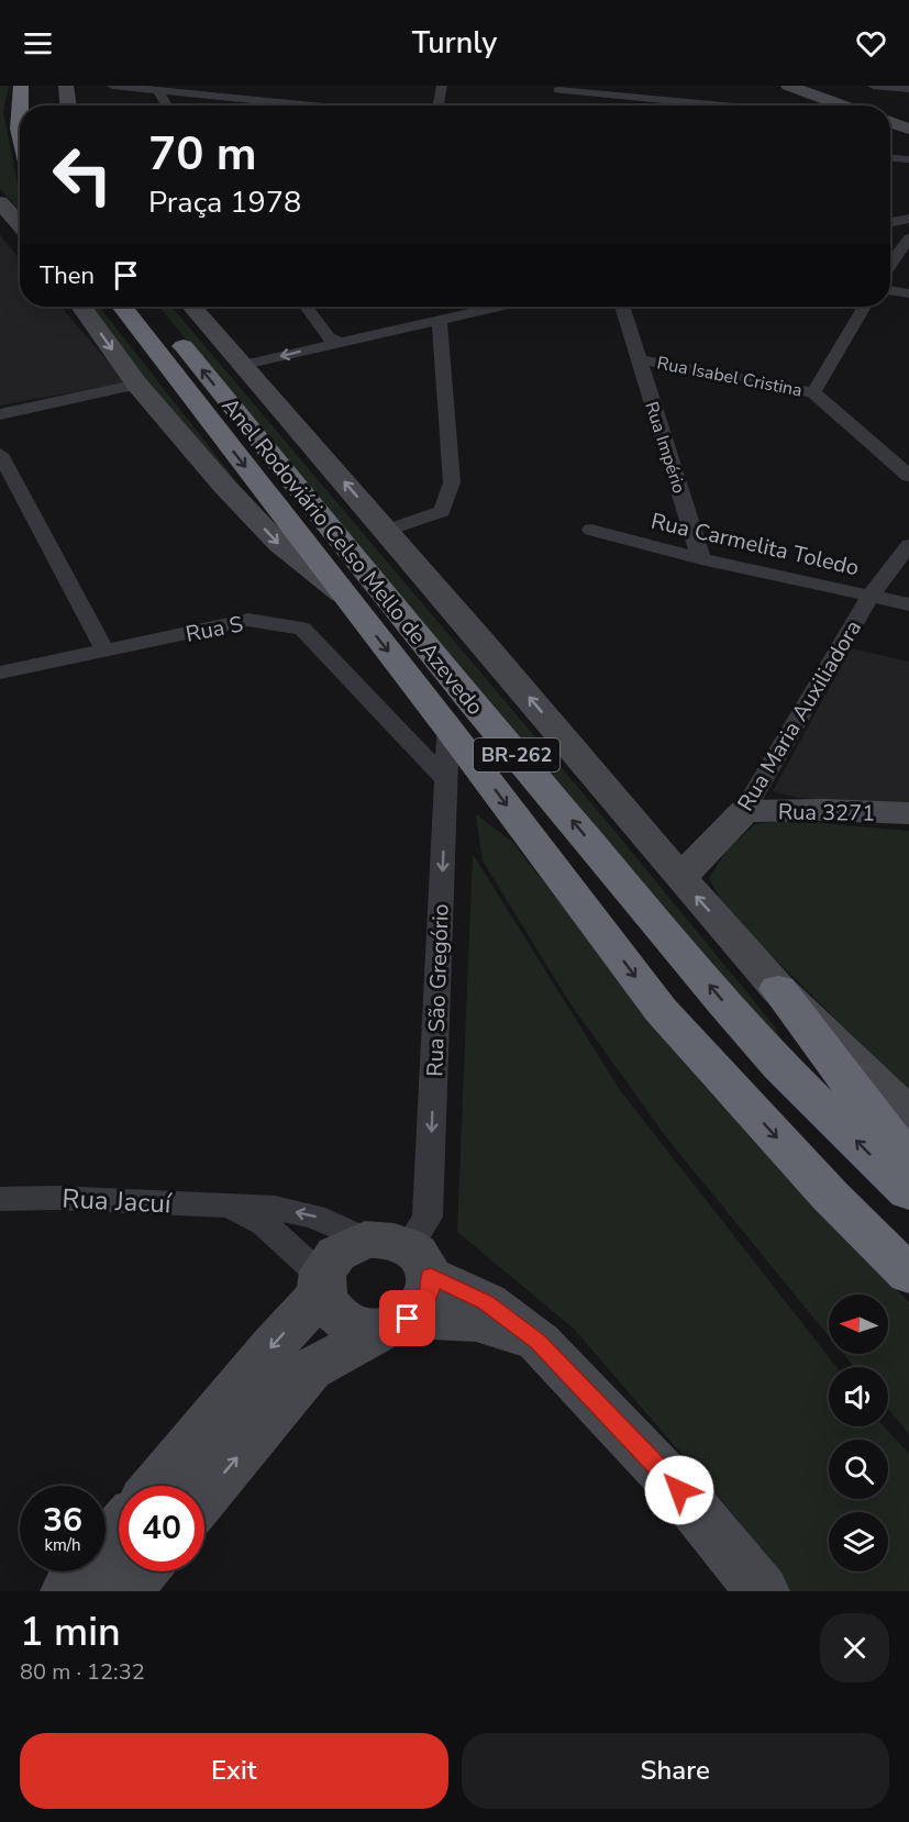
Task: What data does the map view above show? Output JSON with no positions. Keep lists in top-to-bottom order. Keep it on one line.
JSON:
{"streets":{"highway":["Anel Rodoviário Celso Mello de Azevedo","BR-262"],"main road":["Rua Maria Auxiliadora","Rua 3271","Rua Jacuí"],"street":["Rua Isabel Cristina","Rua Império","Rua Carmelita Toledo","Rua S","Rua São Gregório"]},"crossings":[["Rua Isabel Cristina","Rua Império"],["Rua Império","Rua Carmelita Toledo"],["Rua Carmelita Toledo","Rua Maria Auxiliadora"],["Anel Rodoviário Celso Mello de Azevedo","Rua Maria Auxiliadora"],["Anel Rodoviário Celso Mello de Azevedo","Rua São Gregório"],["Rua S","Rua São Gregório"],["Rua Maria Auxiliadora","Rua 3271"],["Rua São Gregório","Rua Jacuí"]],"one_way":["Rua São Gregório"],"north":"left","page":{"header":"Turnly","turn":["70 m","Praça 1978"],"then":"Then","speed":"36 km/h","limit":"40","heading":["1 min","80 m · 12:32"],"buttons":["Exit","Share"]}}
